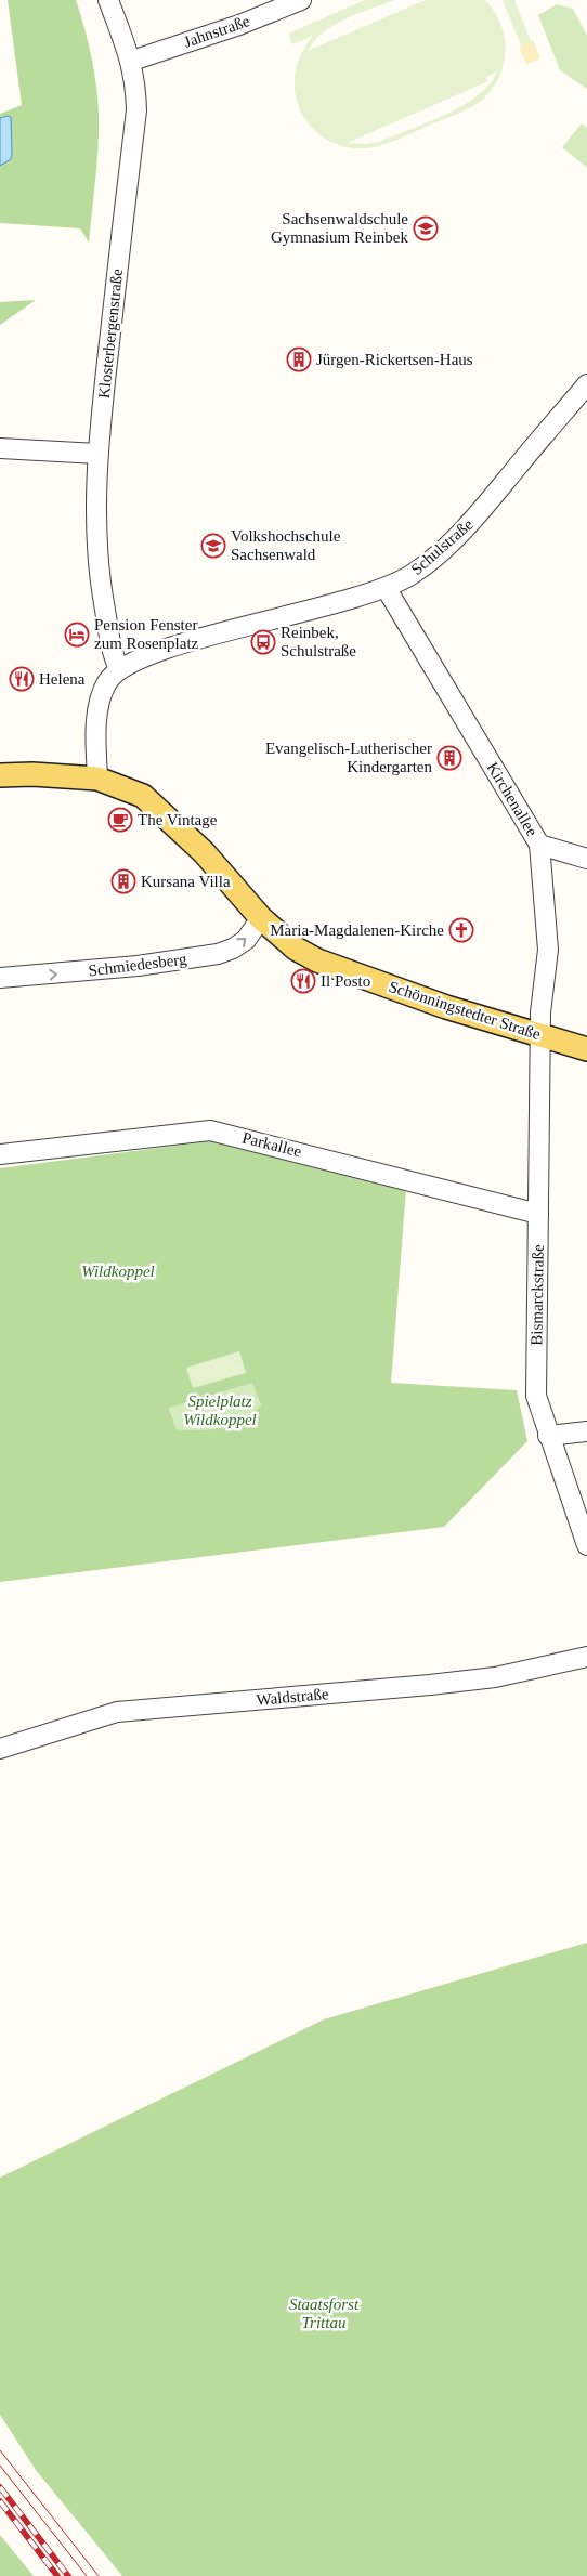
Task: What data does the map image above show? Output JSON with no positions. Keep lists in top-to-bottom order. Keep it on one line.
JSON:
{"streets":{"main road":["Schönningstedter Straße"],"street":["Jahnstraße","Klosterbergenstraße","Schulstraße","Kirchenallee","Schmiedesberg","Parkallee","Bismarckstraße","Waldstraße"]},"crossings":[["Jahnstraße","Klosterbergenstraße"],["Klosterbergenstraße","Schulstraße"],["Schulstraße","Kirchenallee"],["Kirchenallee","Schönningstedter Straße"],["Kirchenallee","Bismarckstraße"],["Schmiedesberg","Schönningstedter Straße"],["Schönningstedter Straße","Bismarckstraße"],["Parkallee","Bismarckstraße"]],"one_way":["Schmiedesberg"],"parks":["Wildkoppel","Spielplatz Wildkoppel","Staatsforst Trittau"],"places":{"school or university":["Sachsenwaldschule Gymnasium Reinbek","Volkshochschule Sachsenwald"],"building":["Jürgen-Rickertsen-Haus","Evangelisch-Lutherischer Kindergarten","Kursana Villa"],"hotel":["Pension Fenster zum Rosenplatz"],"bus stop":["Reinbek, Schulstraße"],"restaurant":["Helena","Il Posto"],"cafe":["The Vintage"],"church":["Maria-Magdalenen-Kirche"]}}
